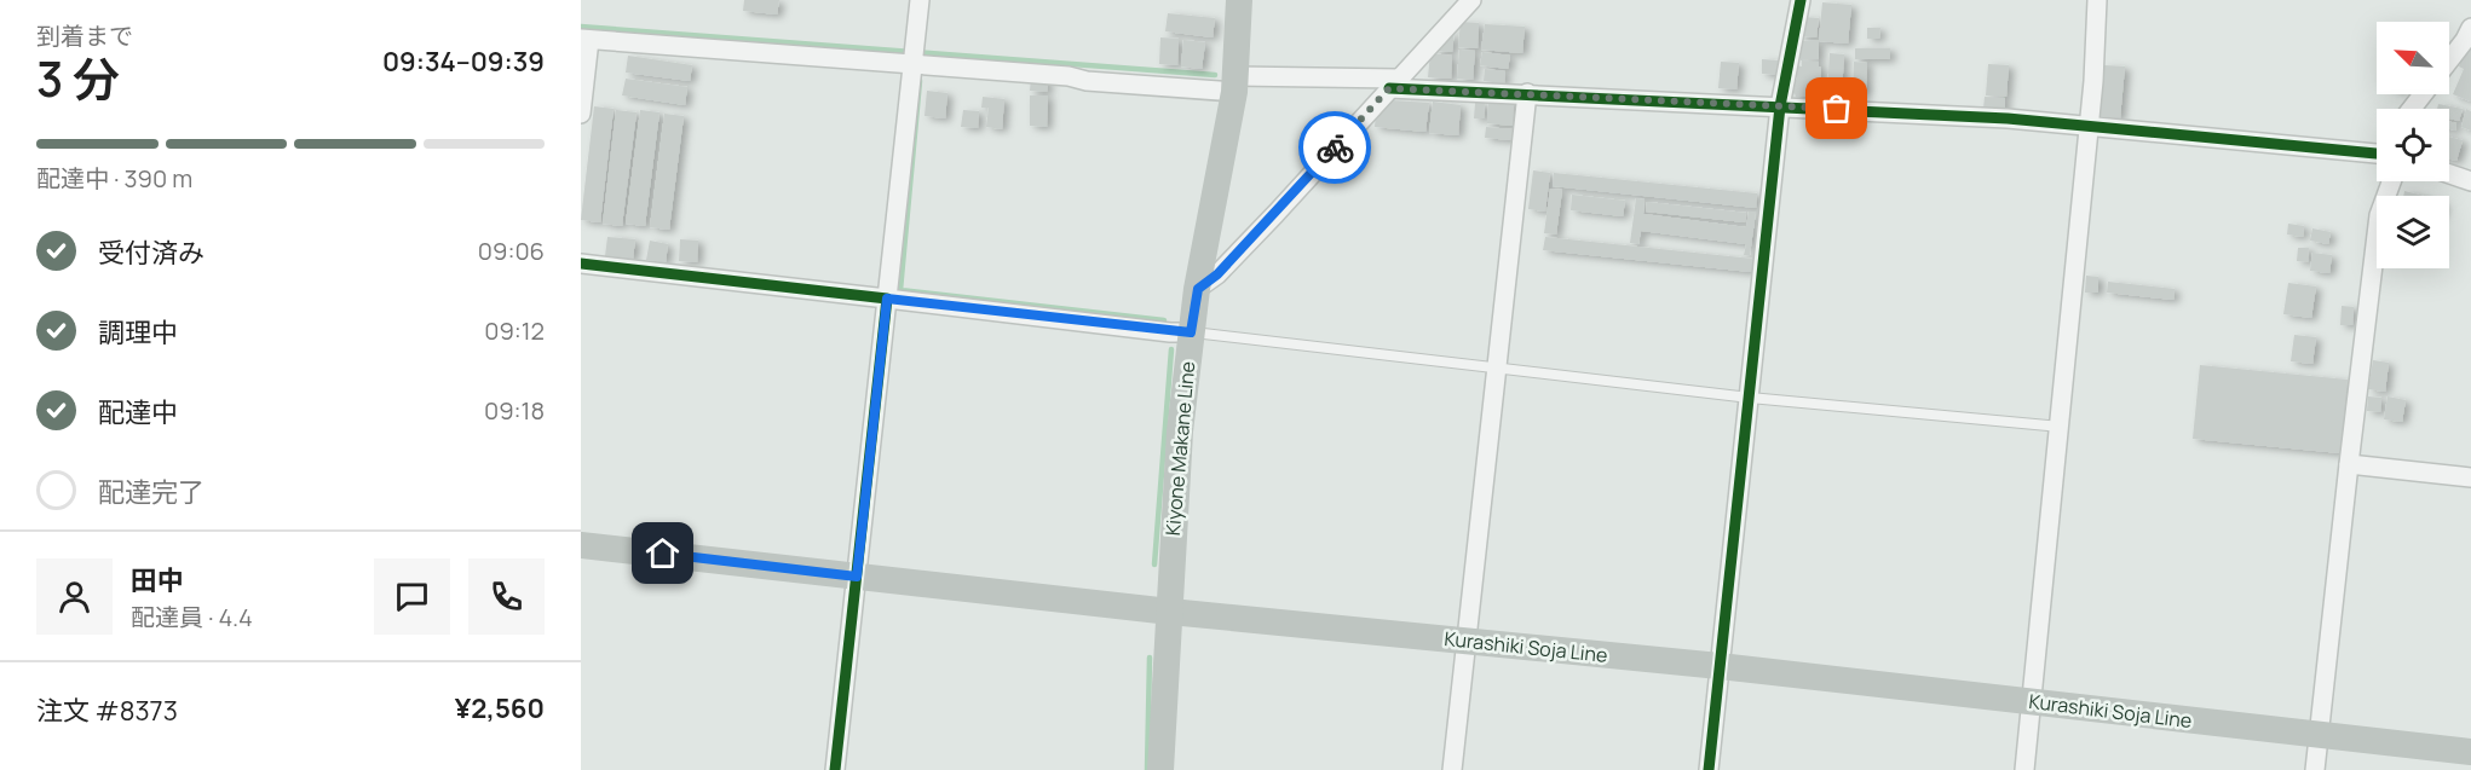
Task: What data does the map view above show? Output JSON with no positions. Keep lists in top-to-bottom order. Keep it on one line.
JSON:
{"streets":{"main road":["Kiyone Makane Line","Kurashiki Soja Line"]},"crossings":[["Kiyone Makane Line","Kurashiki Soja Line"]],"north":"top left","page":{"heading":["3 分","到着まで","09:34–09:39"],"panel":["田中","配達員 · 4.4","注文 #8373","¥2,560"],"bar":"配達中 · 390 m","list":[["受付済み","09:06"],["調理中","09:12"],["配達中","09:18"],"配達完了"]}}
